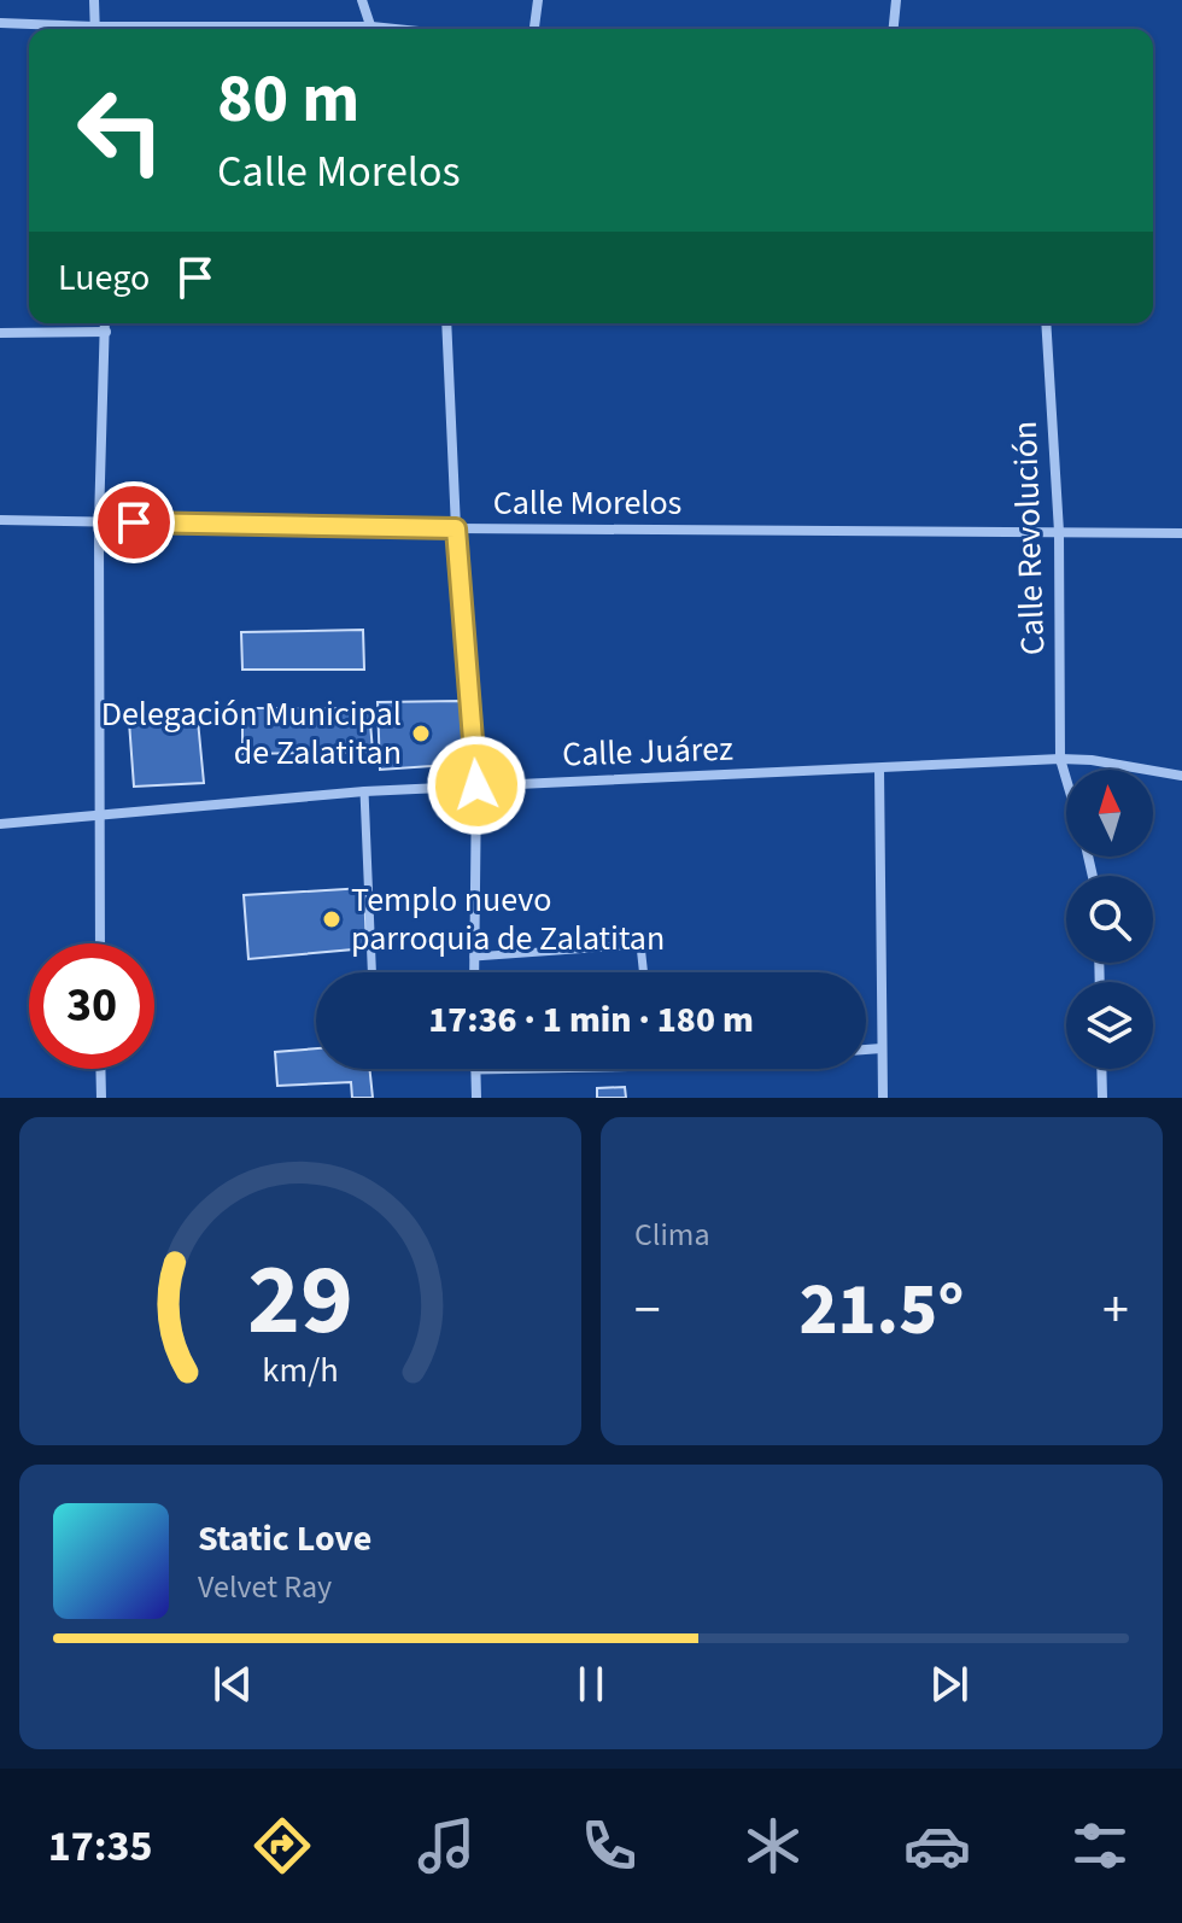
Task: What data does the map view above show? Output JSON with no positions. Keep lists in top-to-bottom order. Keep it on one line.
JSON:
{"streets":{"street":["Calle Morelos","Calle Revolución","Calle Juárez"]},"crossings":[["Calle Morelos","Calle Revolución"],["Calle Revolución","Calle Juárez"]],"places":["Delegación Municipal de Zalatitan","Templo nuevo parroquia de Zalatitan"],"north":"top","page":{"turn":["80 m","Calle Morelos"],"then":"Luego","limit":"30","trip":"17:36 · 1 min · 180 m","tile":"Clima","heat":["−","21.5°","+"],"song":["Static Love","Velvet Ray"],"tabs":"17:35","gauge":["29","km/h"]}}
